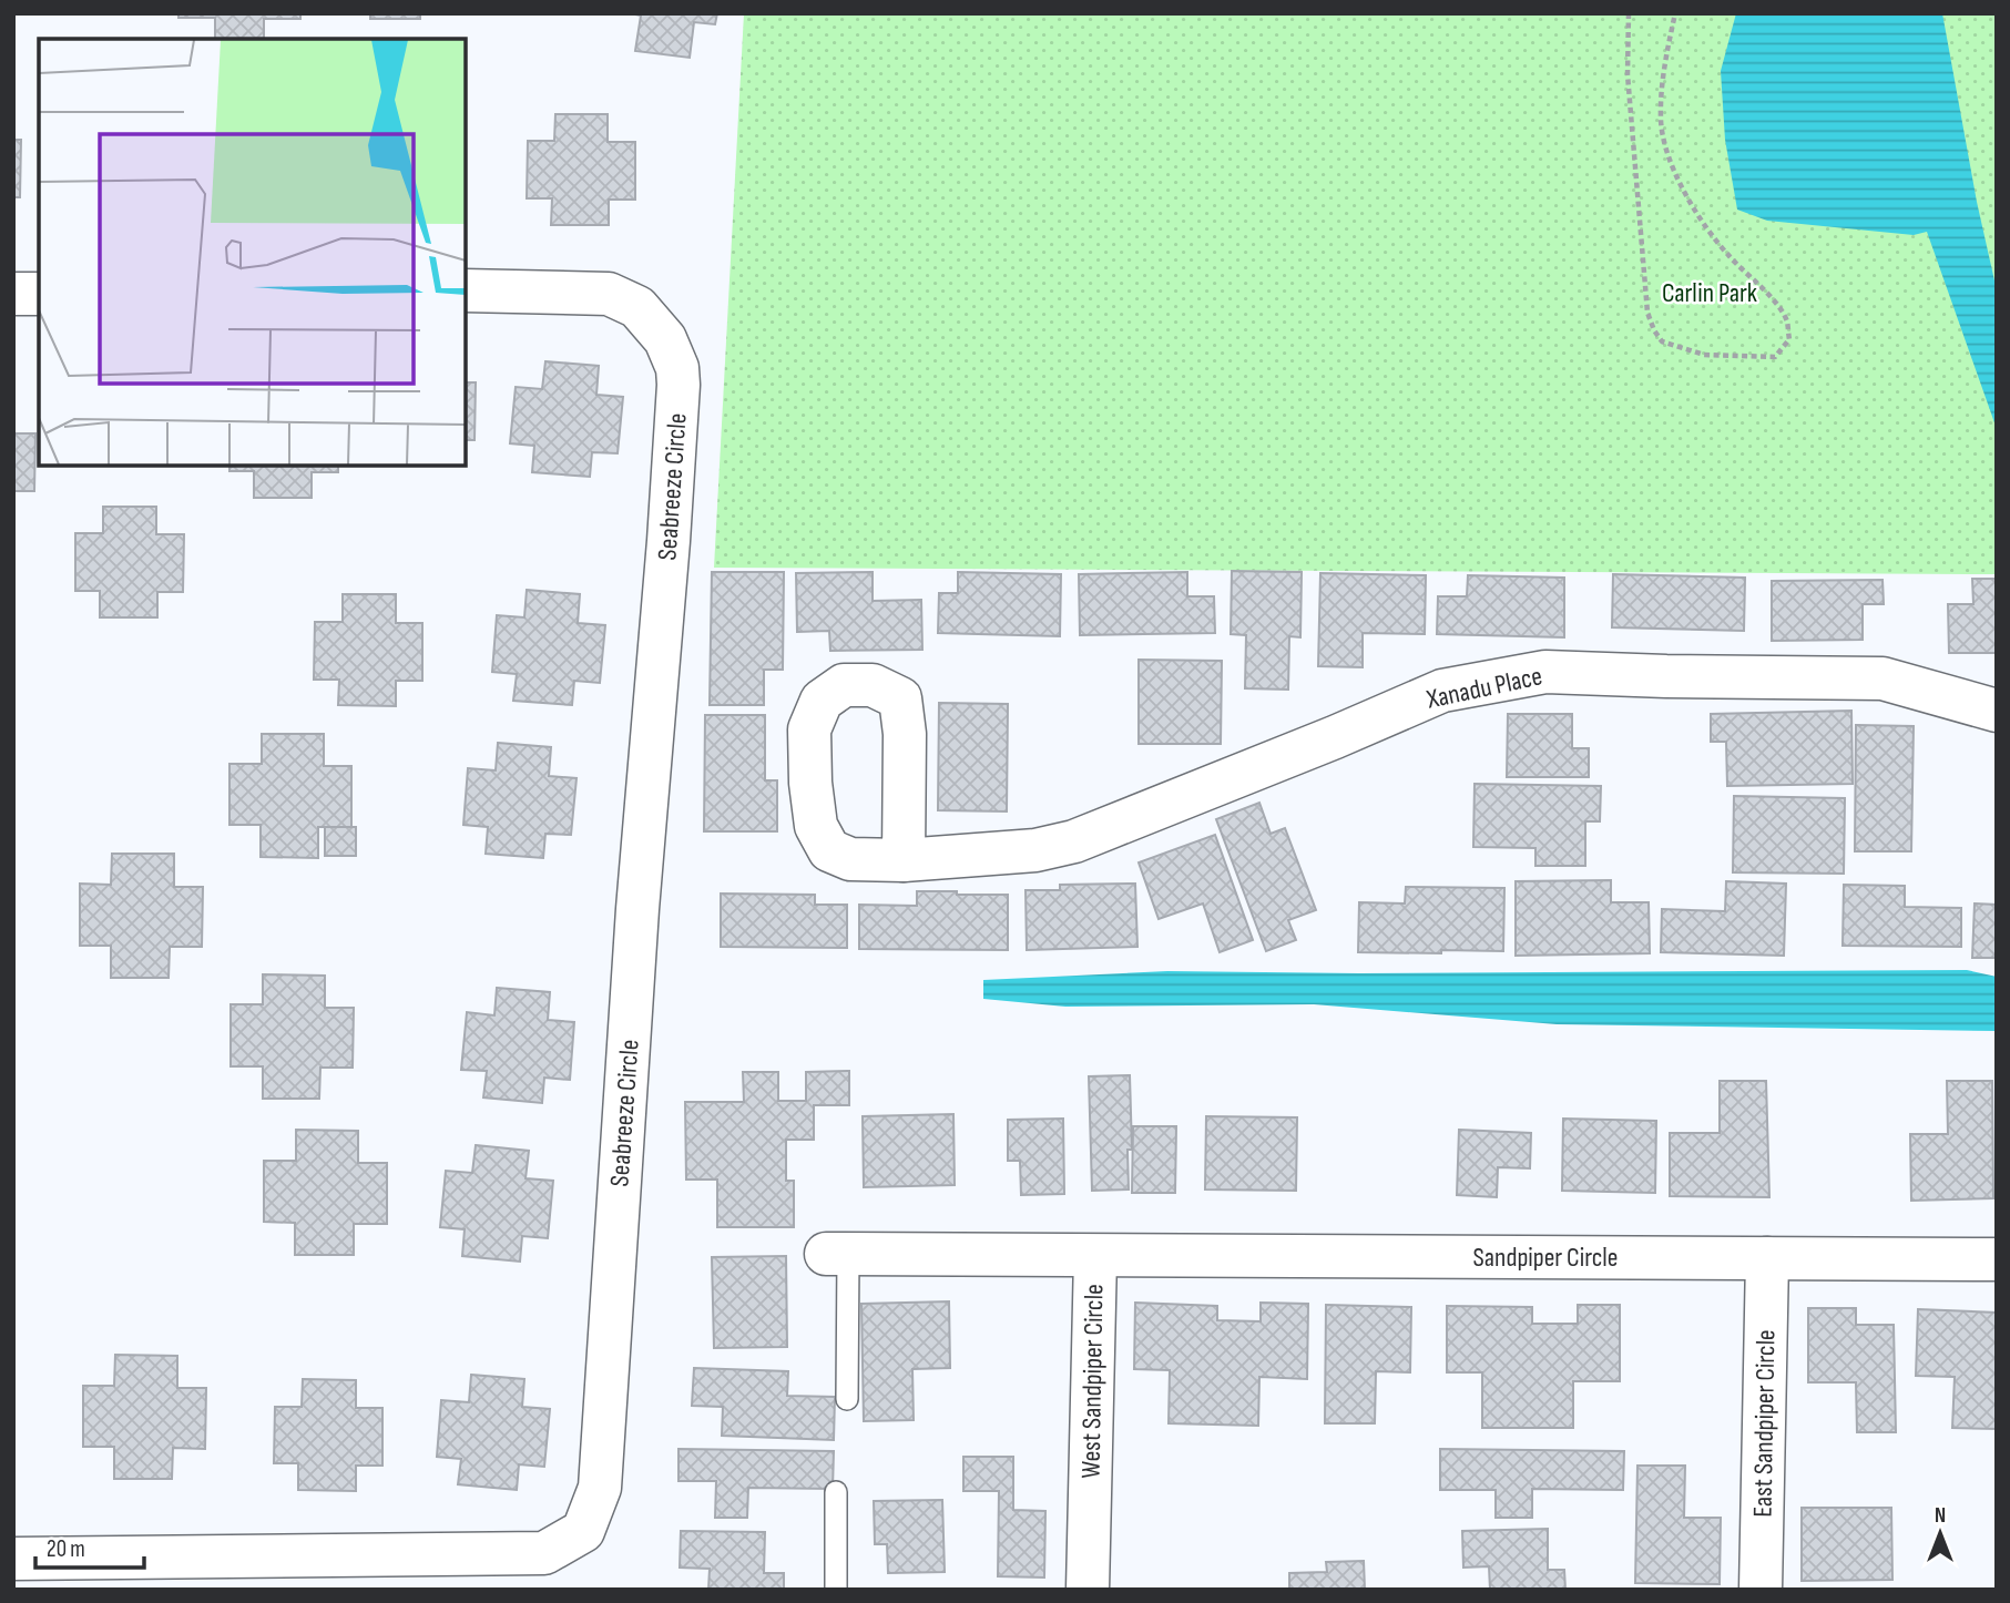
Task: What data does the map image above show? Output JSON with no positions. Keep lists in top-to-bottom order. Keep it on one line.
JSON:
{"streets":{"street":["Seabreeze Circle","Xanadu Place","Sandpiper Circle","West Sandpiper Circle","East Sandpiper Circle"]},"crossings":[["Sandpiper Circle","West Sandpiper Circle"],["Sandpiper Circle","East Sandpiper Circle"]],"parks":["Carlin Park"],"scale_bar":"20 m","north":"top"}
